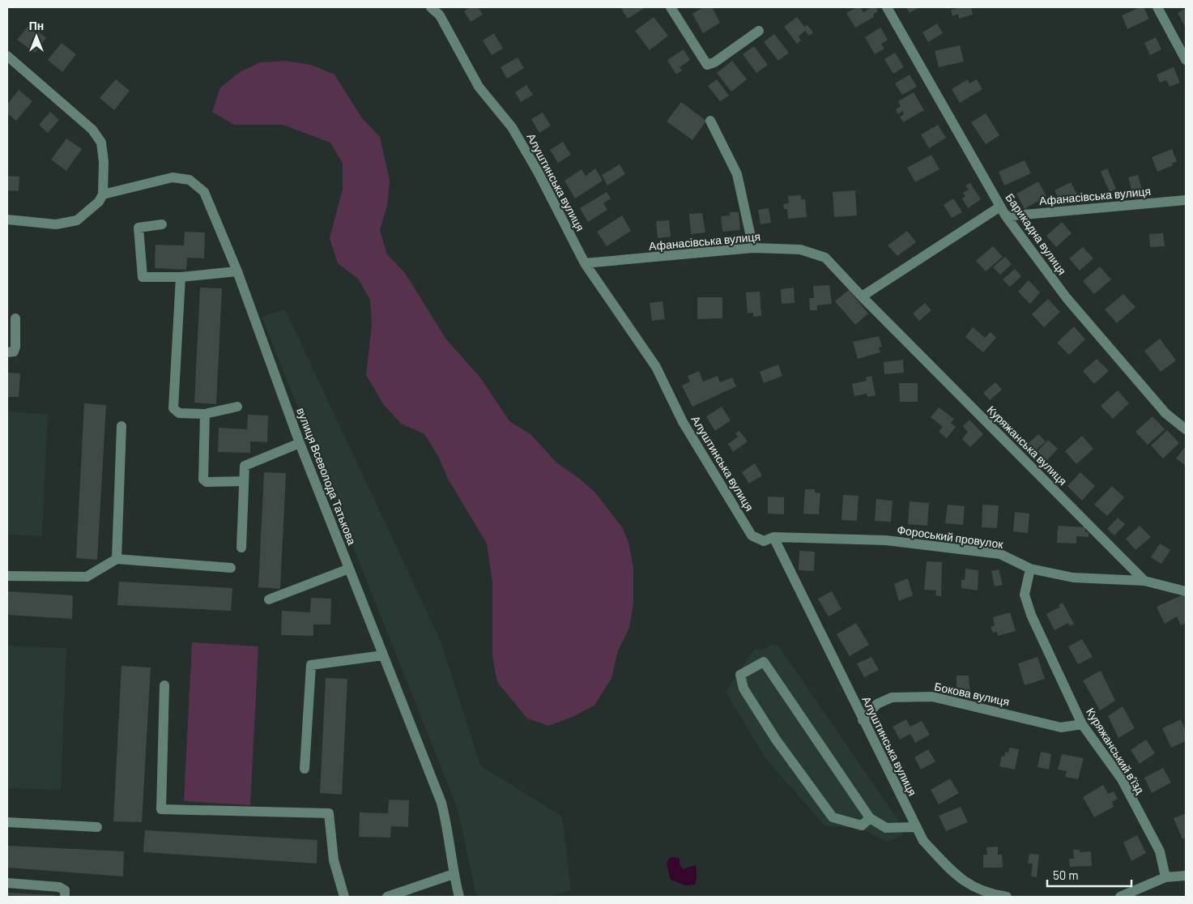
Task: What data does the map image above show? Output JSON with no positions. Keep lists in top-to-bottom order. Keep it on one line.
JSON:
{"streets":{"street":["Алуштинська вулиця","Афанасівська вулиця","Барикадна вулиця","Куряжанська вулиця","вулиця Всеволода Татькова","Фороський провулок","Бокова вулиця","Куряжанський в’їзд"]},"crossings":[["Алуштинська вулиця","Афанасівська вулиця"],["Алуштинська вулиця","Фороський провулок"],["Алуштинська вулиця","Бокова вулиця"],["Афанасівська вулиця","Барикадна вулиця"],["Афанасівська вулиця","Куряжанська вулиця"],["Куряжанська вулиця","Фороський провулок"],["Фороський провулок","Куряжанський в’їзд"],["Бокова вулиця","Куряжанський в’їзд"]],"scale_bar":"50 m","north":"top"}
